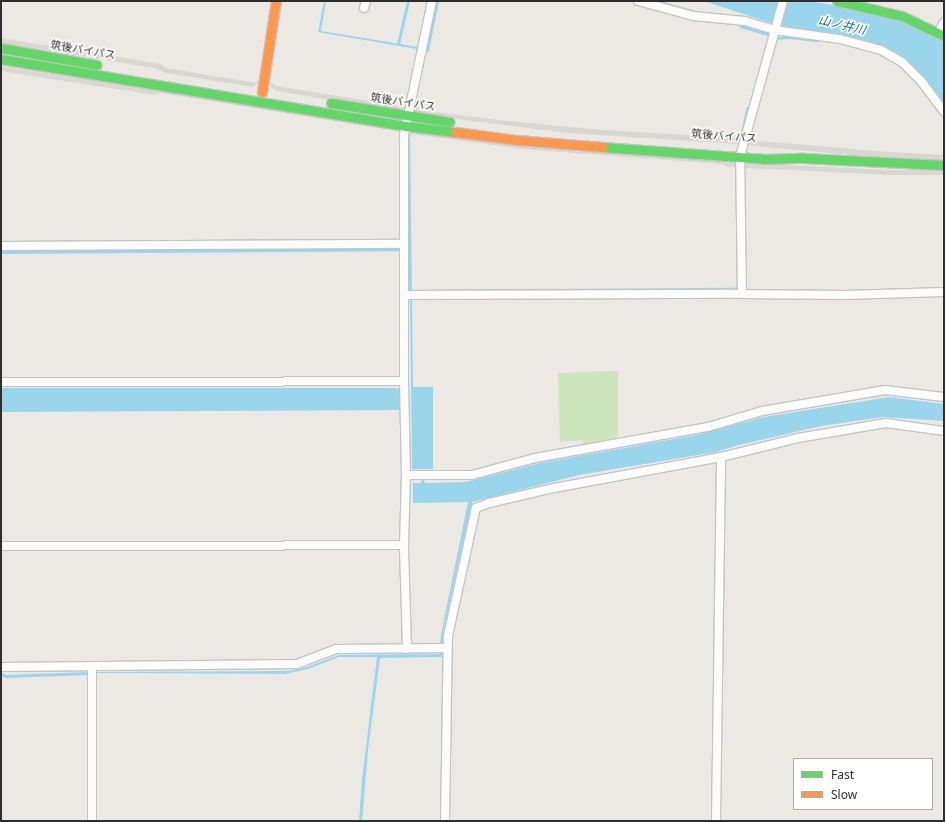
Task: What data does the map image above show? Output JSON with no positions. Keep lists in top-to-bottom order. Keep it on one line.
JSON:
{"streets":{"main road":["筑後バイパス"]},"water":["山ノ井川"],"legend":["Fast","Slow"]}
